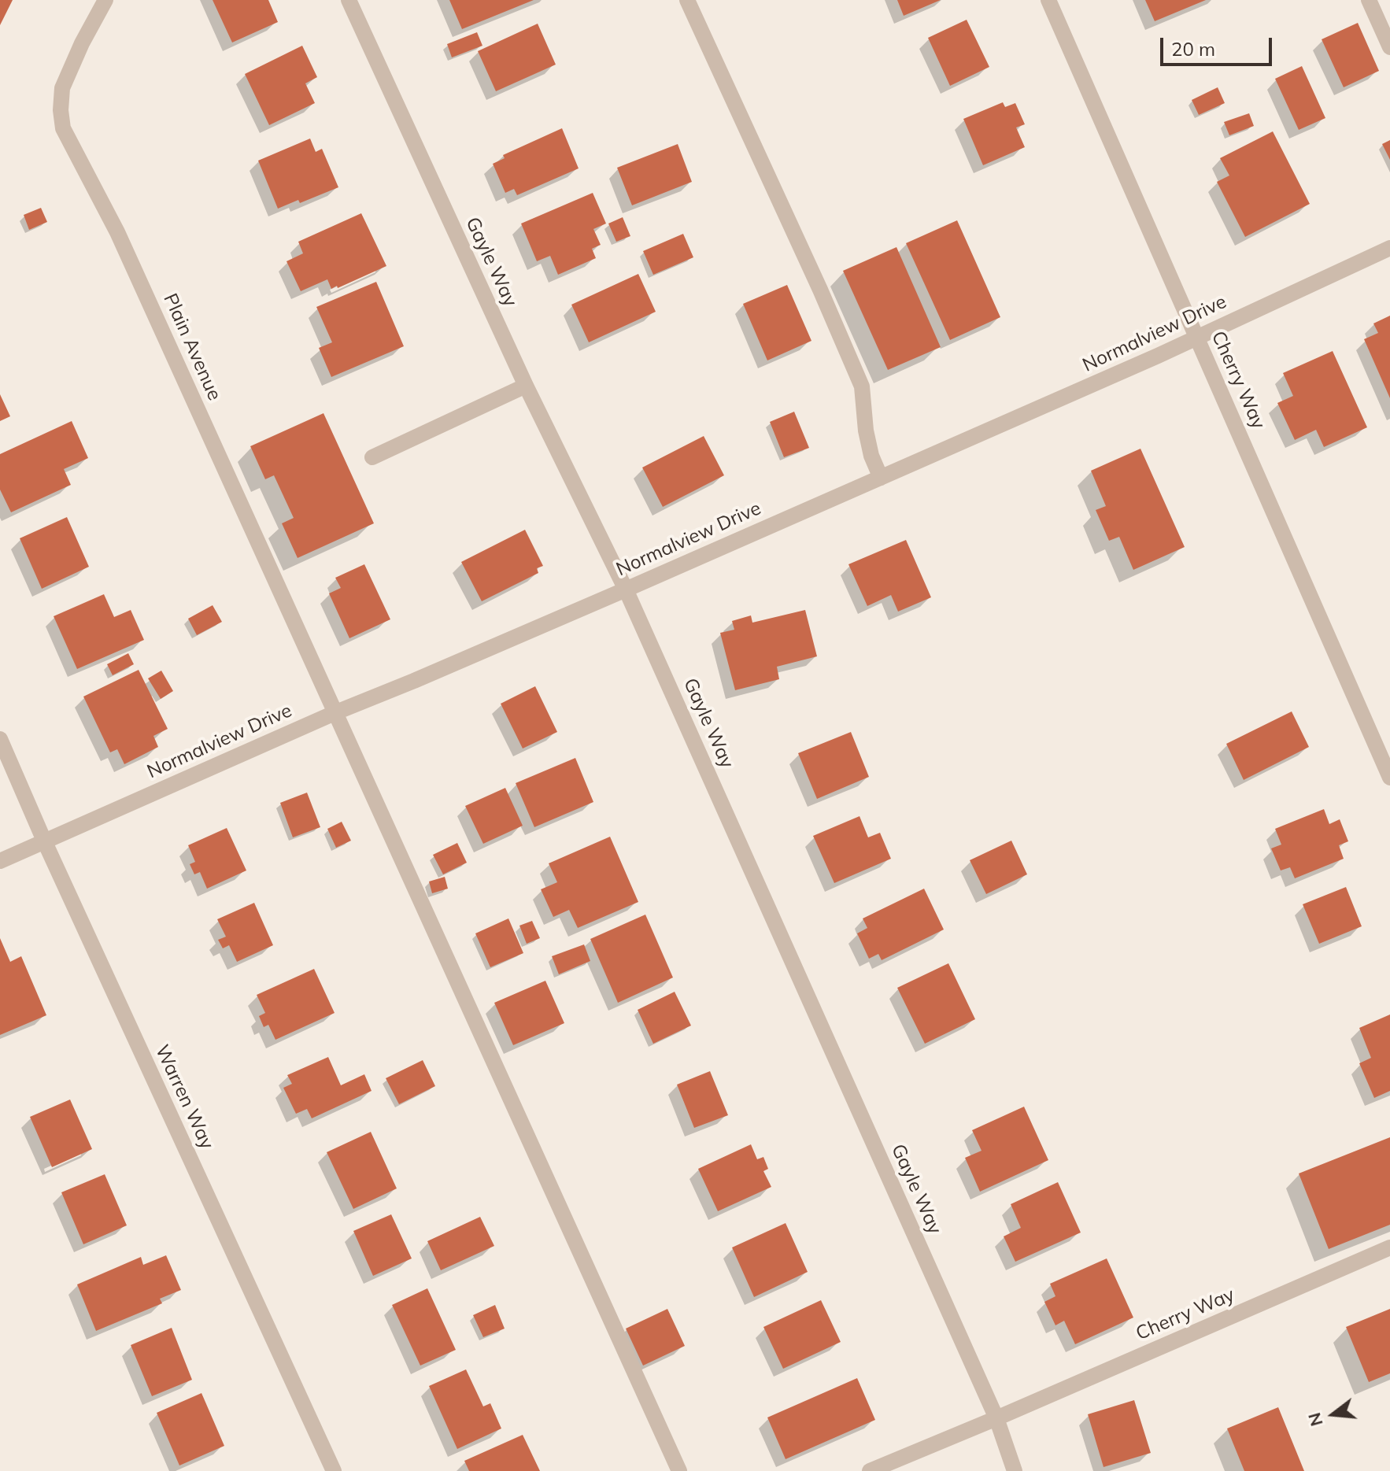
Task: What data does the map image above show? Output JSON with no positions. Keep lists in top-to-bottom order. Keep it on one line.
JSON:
{"streets":{"street":["Gayle Way","Normalview Drive","Plain Avenue","Cherry Way","Warren Way"]},"crossings":[["Gayle Way","Normalview Drive"],["Gayle Way","Cherry Way"],["Normalview Drive","Plain Avenue"],["Normalview Drive","Cherry Way"],["Normalview Drive","Warren Way"]],"scale_bar":"20 m","north":"left"}
